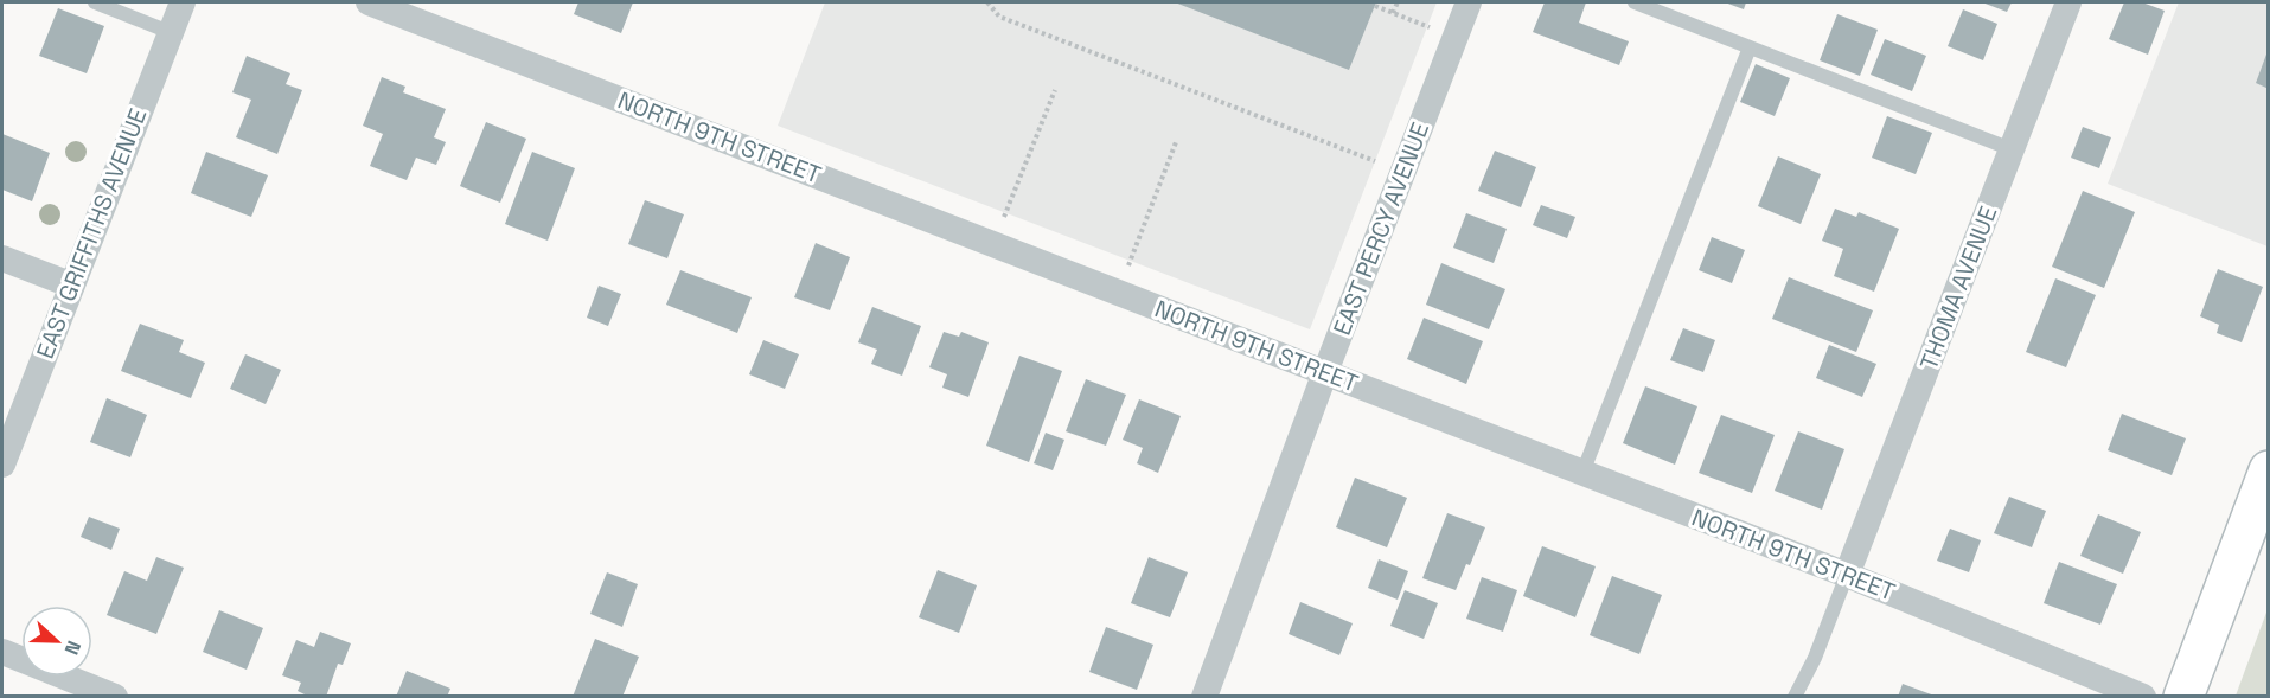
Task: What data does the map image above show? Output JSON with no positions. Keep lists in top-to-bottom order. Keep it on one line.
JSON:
{"streets":{"street":["NORTH 9TH STREET","EAST PERCY AVENUE","EAST GRIFFITHS AVENUE","THOMA AVENUE"]},"crossings":[["NORTH 9TH STREET","EAST PERCY AVENUE"],["NORTH 9TH STREET","THOMA AVENUE"]],"north":"right"}
